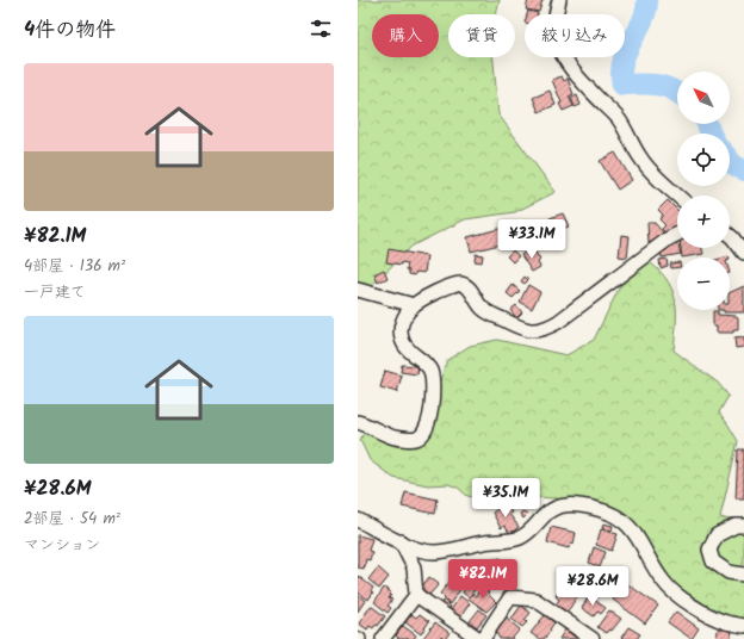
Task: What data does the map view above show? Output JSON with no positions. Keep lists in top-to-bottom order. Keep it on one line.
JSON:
{"north":"top left","page":{"heading":"4件の物件","chip":["購入","賃貸","絞り込み"],"list":[{"name":"¥82.1M","note":"4部屋 · 136 m² · 一戸建て"},{"name":"¥28.6M","note":"2部屋 · 54 m² · マンション"}],"map_buttons":["+","−"],"price":["¥33.1M","¥35.1M","¥82.1M","¥28.6M"]}}
